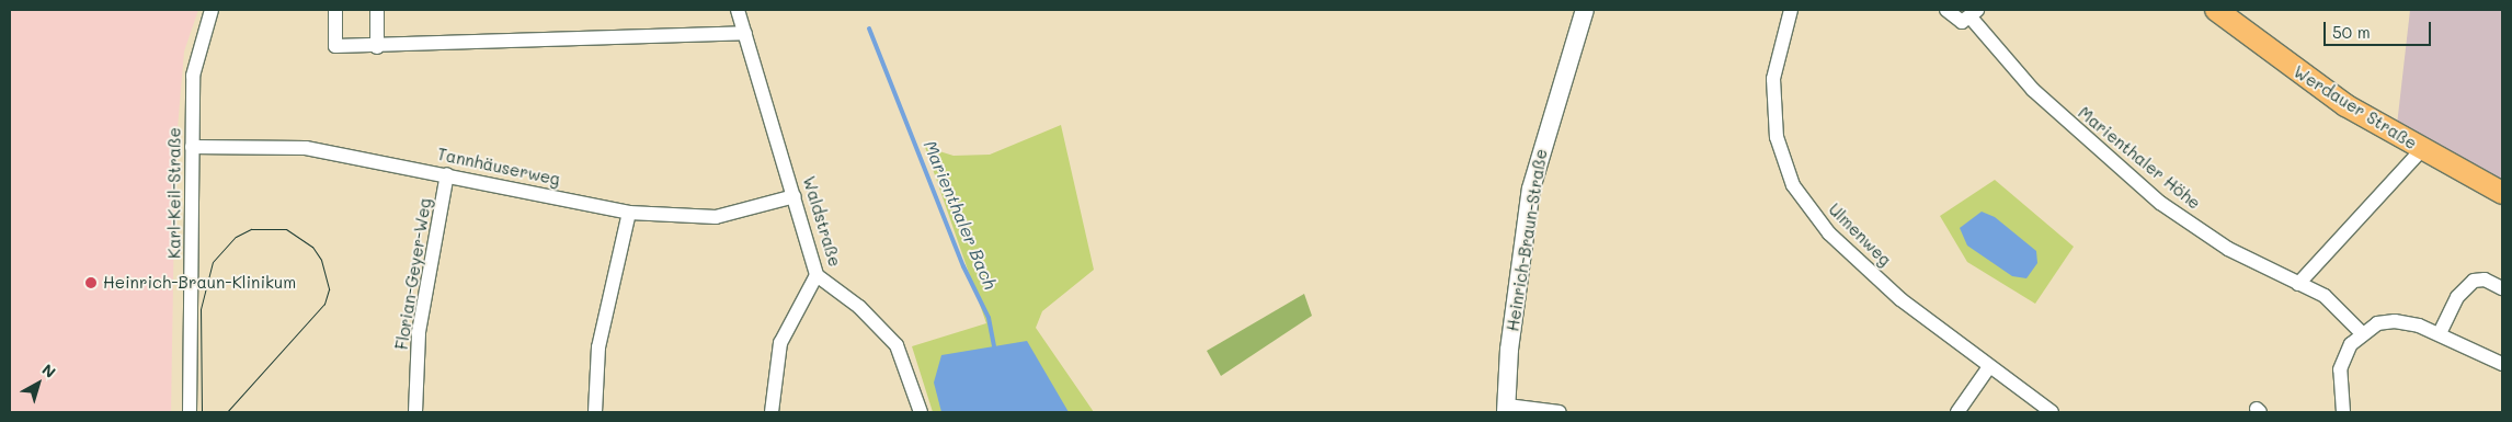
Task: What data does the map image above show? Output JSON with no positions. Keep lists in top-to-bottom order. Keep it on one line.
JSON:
{"streets":{"main road":["Werdauer Straße"],"street":["Marienthaler Höhe","Tannhäuserweg","Karl-Keil-Straße","Waldstraße","Ulmenweg","Heinrich-Braun-Straße","Florian-Geyer-Weg"]},"crossings":[["Tannhäuserweg","Karl-Keil-Straße"],["Tannhäuserweg","Waldstraße"],["Tannhäuserweg","Florian-Geyer-Weg"]],"water":["Marienthaler Bach"],"places":["Heinrich-Braun-Klinikum"],"scale_bar":"50 m","north":"top right"}
